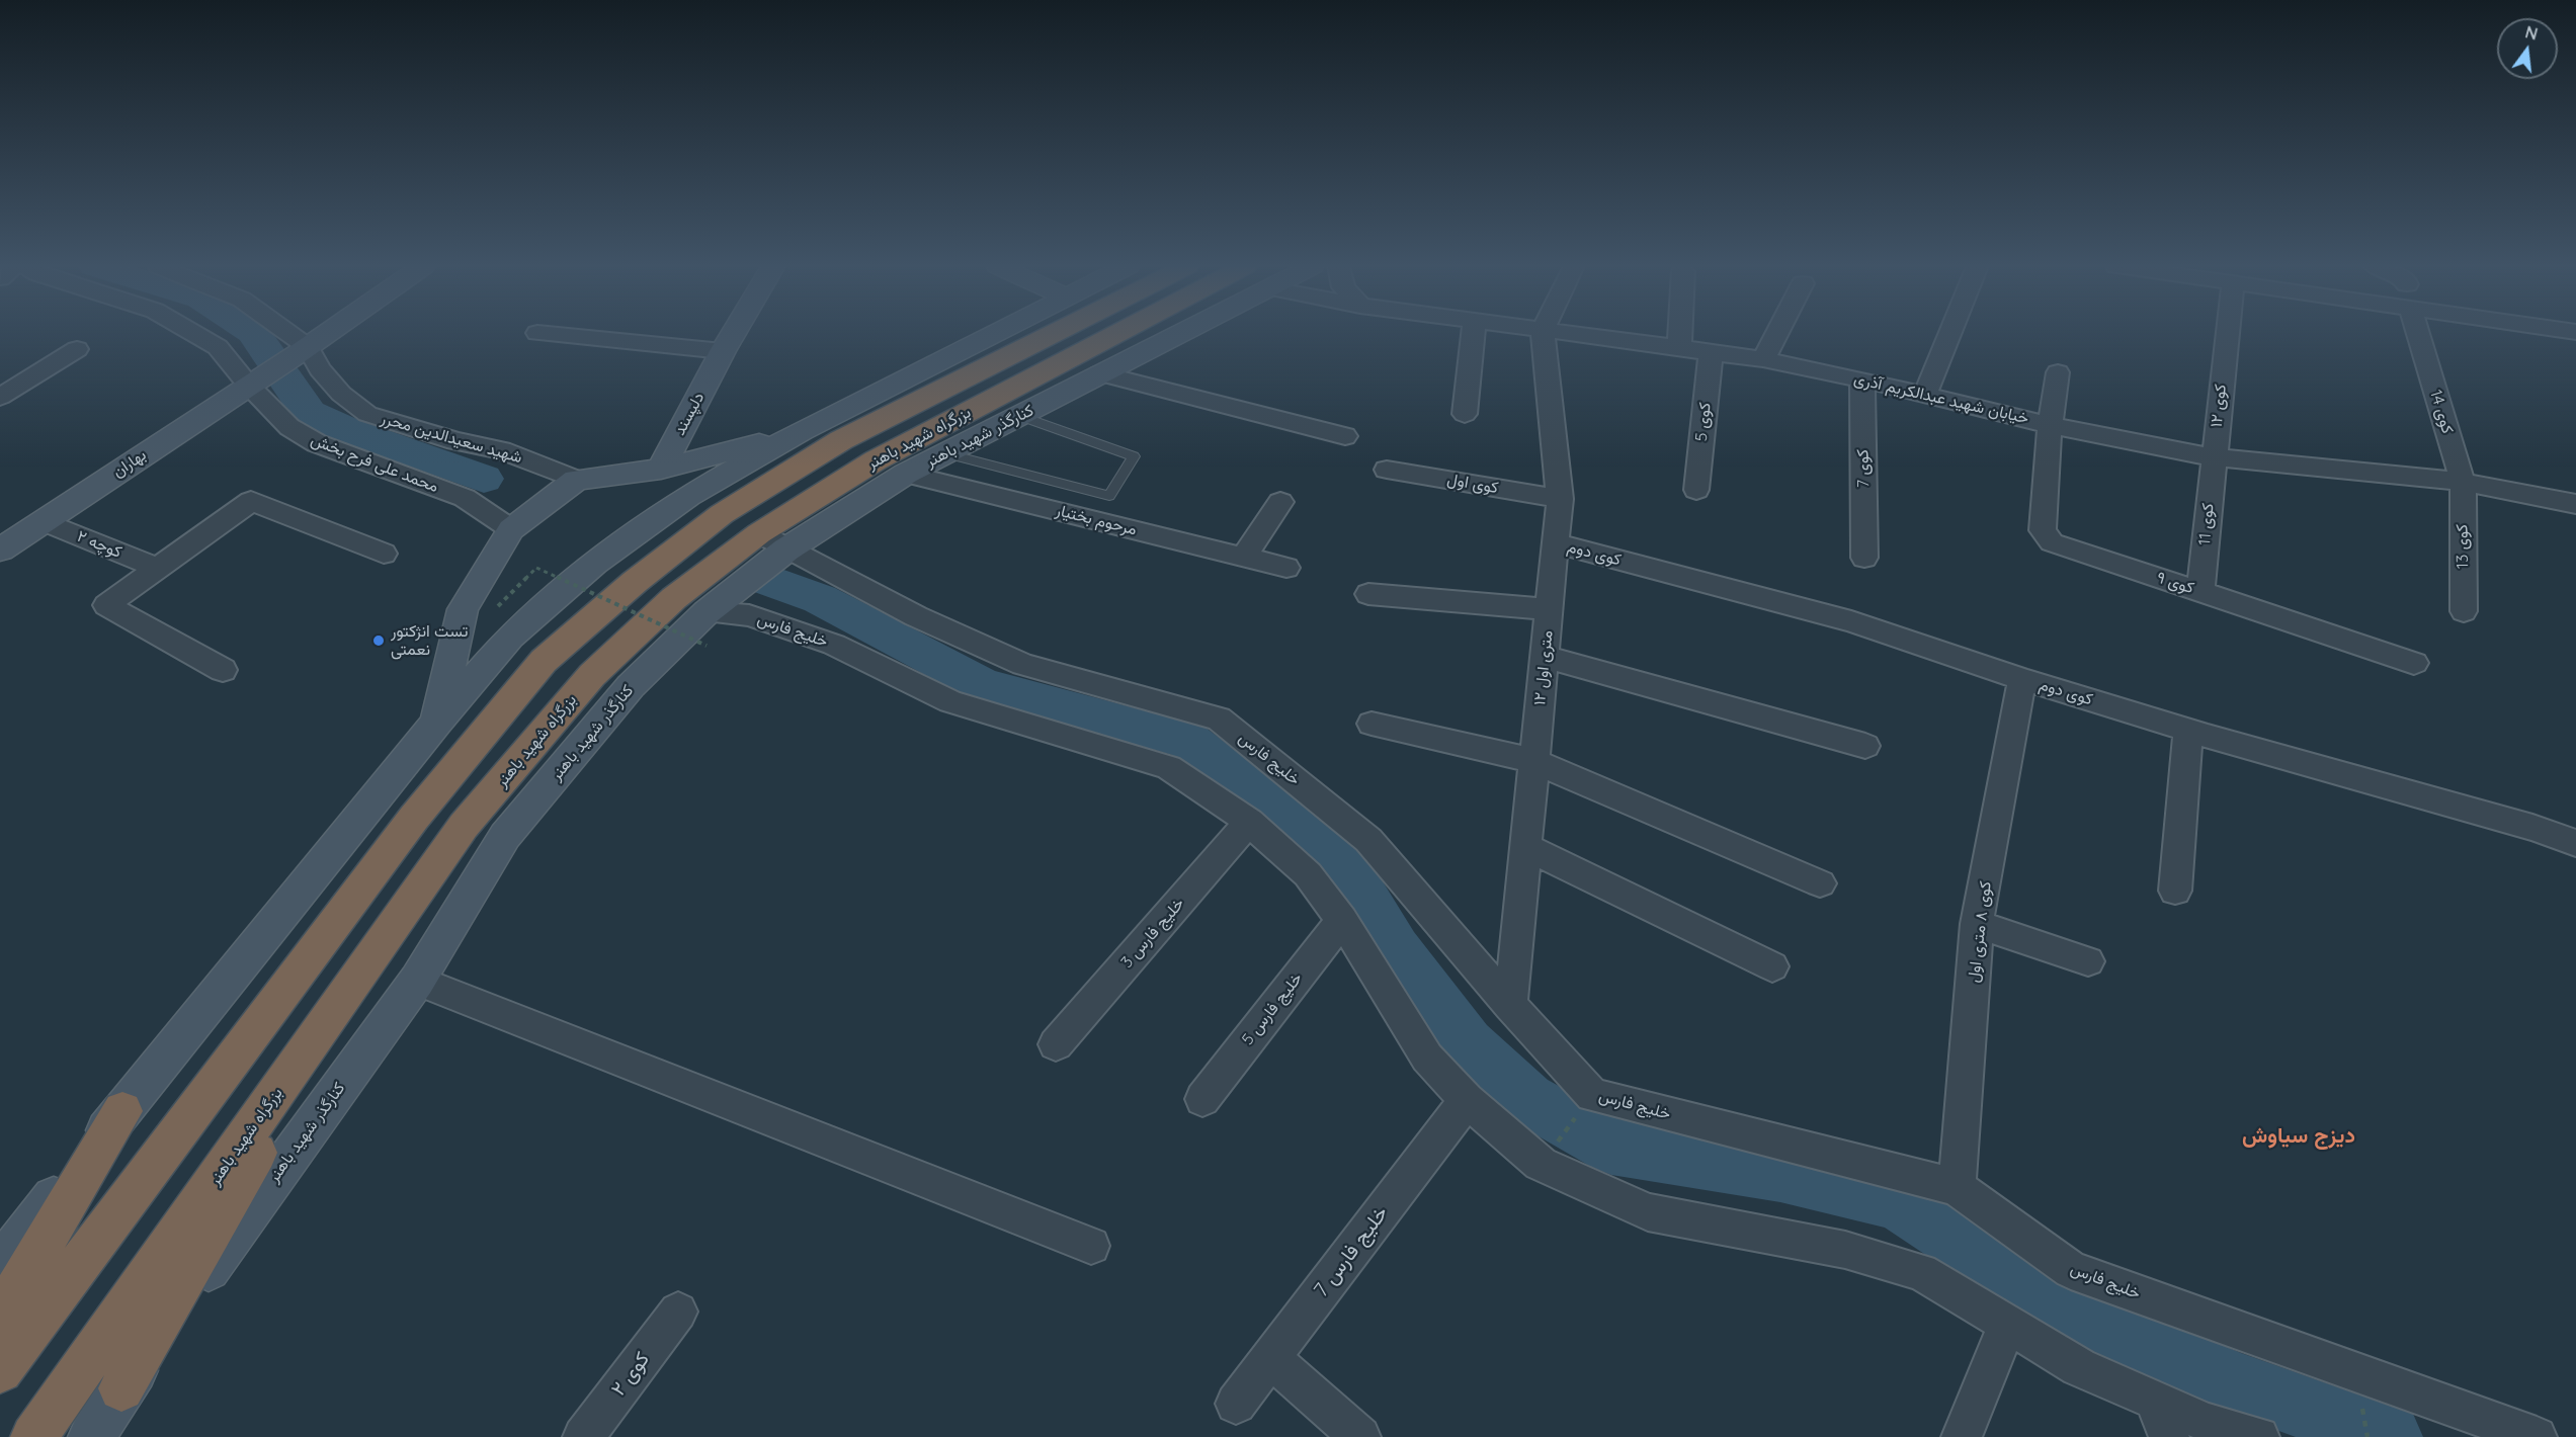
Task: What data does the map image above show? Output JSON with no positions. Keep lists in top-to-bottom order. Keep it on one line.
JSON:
{"streets":{"highway":["بزرگراه شهید باهنر"],"main road":["دلپسند","کنارگذر شهید باهنر","بهاران"],"street":["خیابان شهید عبدالکریم آذری","کوی ۱۲","کوی 14","کوی 5","شهید سعیدالدین محرر","محمد علی فرح بخش","کوی 7","کوی اول","مرحوم بختیار","کوی 11","کوچه ۲","کوی 13","کوی دوم","کوی ۹","خلیج فارس","۱۲ متری اول","کوی ۸ متری اول","خلیج فارس 3","خلیج فارس 5","خلیج فارس 7","کوی ۲"]},"crossings":[["خیابان شهید عبدالکریم آذری","کوی ۱۲"],["خیابان شهید عبدالکریم آذری","کوی 14"],["خیابان شهید عبدالکریم آذری","کوی 5"],["خیابان شهید عبدالکریم آذری","کوی 7"],["خیابان شهید عبدالکریم آذری","کوی 11"],["خیابان شهید عبدالکریم آذری","کوی 13"],["خیابان شهید عبدالکریم آذری","کوی ۹"],["کوی ۱۲","کوی 11"],["کوی 14","کوی 13"],["کنارگذر شهید باهنر","بزرگراه شهید باهنر"],["کنارگذر شهید باهنر","مرحوم بختیار"],["کنارگذر شهید باهنر","خلیج فارس"],["شهید سعیدالدین محرر","بهاران"],["بزرگراه شهید باهنر","خلیج فارس"],["بهاران","محمد علی فرح بخش"],["بهاران","کوچه ۲"],["کوی اول","۱۲ متری اول"],["کوی 11","کوی ۹"],["کوی دوم","۱۲ متری اول"],["کوی دوم","کوی ۸ متری اول"],["خلیج فارس","۱۲ متری اول"],["خلیج فارس","کوی ۸ متری اول"],["خلیج فارس","خلیج فارس 3"],["خلیج فارس","خلیج فارس 5"],["خلیج فارس","خلیج فارس 7"]],"districts":["دیزج سیاوش"],"places":["تست انژکتور نعمتی"],"north":"top"}
